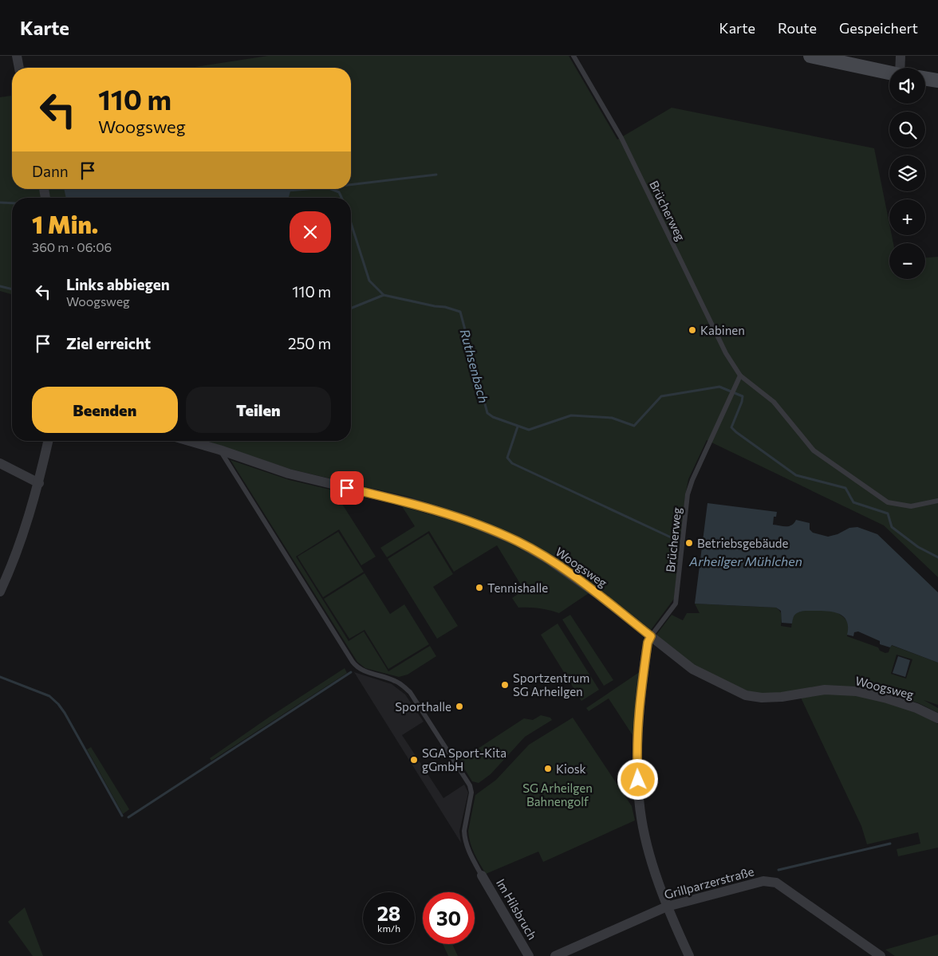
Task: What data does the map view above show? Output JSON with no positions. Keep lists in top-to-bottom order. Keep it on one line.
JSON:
{"streets":{"street":["Woogsweg","Grillparzerstraße","Im Hilsbruch"],"lane":["Brücherweg"]},"crossings":[["Brücherweg","Woogsweg"]],"water":["Ruthsenbach","Arheilger Mühlchen"],"parks":["SG Arheilgen Bahnengolf"],"places":["Kabinen","Betriebsgebäude","Tennishalle","Sportzentrum SG Arheilgen","Sporthalle","SGA Sport-Kita gGmbH","Kiosk"],"page":{"header":"Karte","nav":["Karte","Route","Gespeichert"],"map_buttons":["+","−"],"turn":["110 m","Woogsweg"],"then":"Dann","heading":["1 Min.","360 m · 06:06"],"list":[{"name":"Links abbiegen","note":"Woogsweg","value":"110 m"},{"name":"Ziel erreicht","value":"250 m"}],"buttons":["Beenden","Teilen"],"speed":"28 km/h","limit":"30"}}
